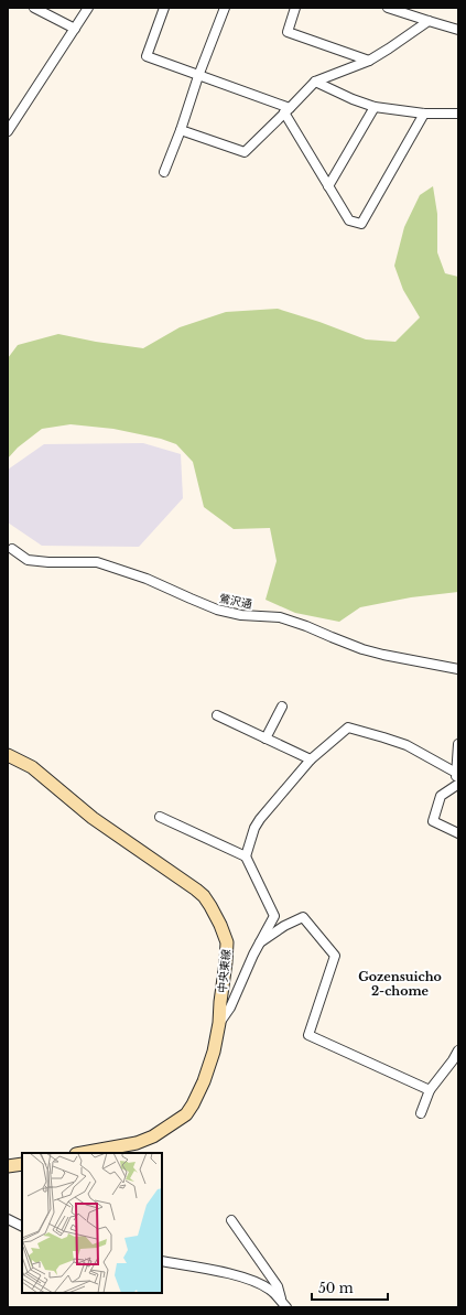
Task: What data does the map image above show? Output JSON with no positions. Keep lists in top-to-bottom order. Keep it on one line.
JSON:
{"streets":{"main road":["中央東線"],"street":["鶯沢通"]},"districts":["Gozensuicho 2-chome"],"scale_bar":"50 m"}
